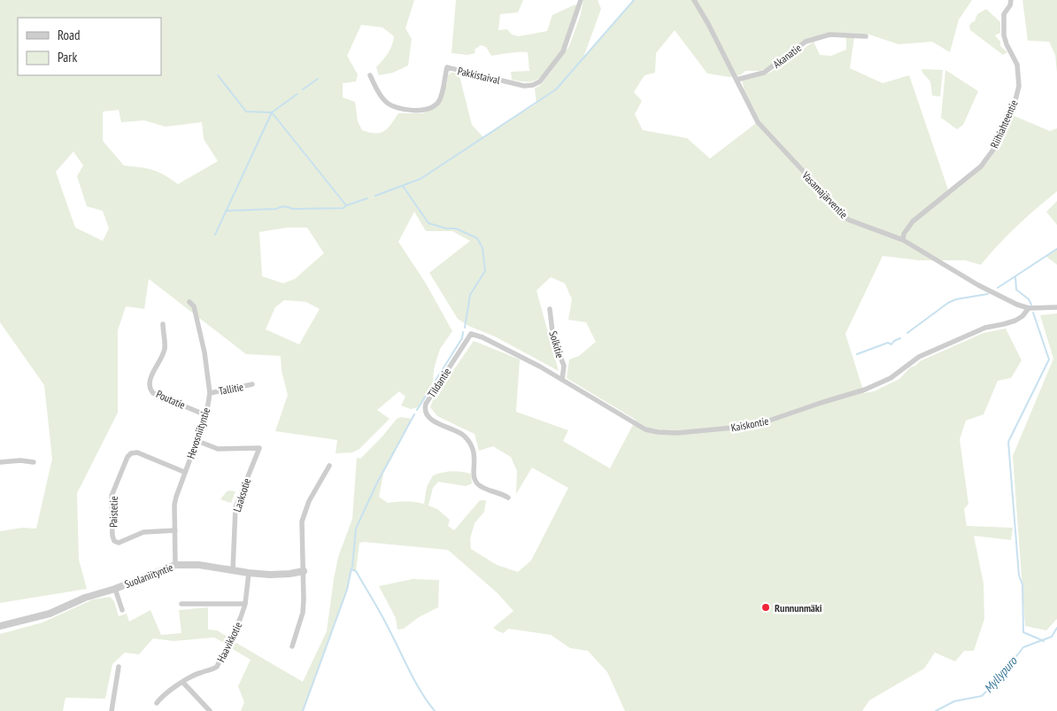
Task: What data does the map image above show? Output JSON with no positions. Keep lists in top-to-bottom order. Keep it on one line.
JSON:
{"streets":{"street":["Akanatie","Pakkistaival","Riihiahteentie","Vasamajärventie","Solkitie","Tildantie","Tallitie","Poutatie","Kaiskontie","Hevosniityntie","Laaksotie","Paistetie","Suolaniityntie","Haavikkotie"]},"crossings":[["Akanatie","Vasamajärventie"],["Riihiahteentie","Vasamajärventie"],["Vasamajärventie","Kaiskontie"],["Solkitie","Kaiskontie"],["Tildantie","Kaiskontie"],["Tallitie","Hevosniityntie"],["Poutatie","Hevosniityntie"],["Hevosniityntie","Laaksotie"],["Hevosniityntie","Paistetie"],["Hevosniityntie","Suolaniityntie"],["Laaksotie","Suolaniityntie"],["Suolaniityntie","Haavikkotie"]],"water":["Myllypuro"],"places":["Runnunmäki"],"legend":["Road","Park"]}
